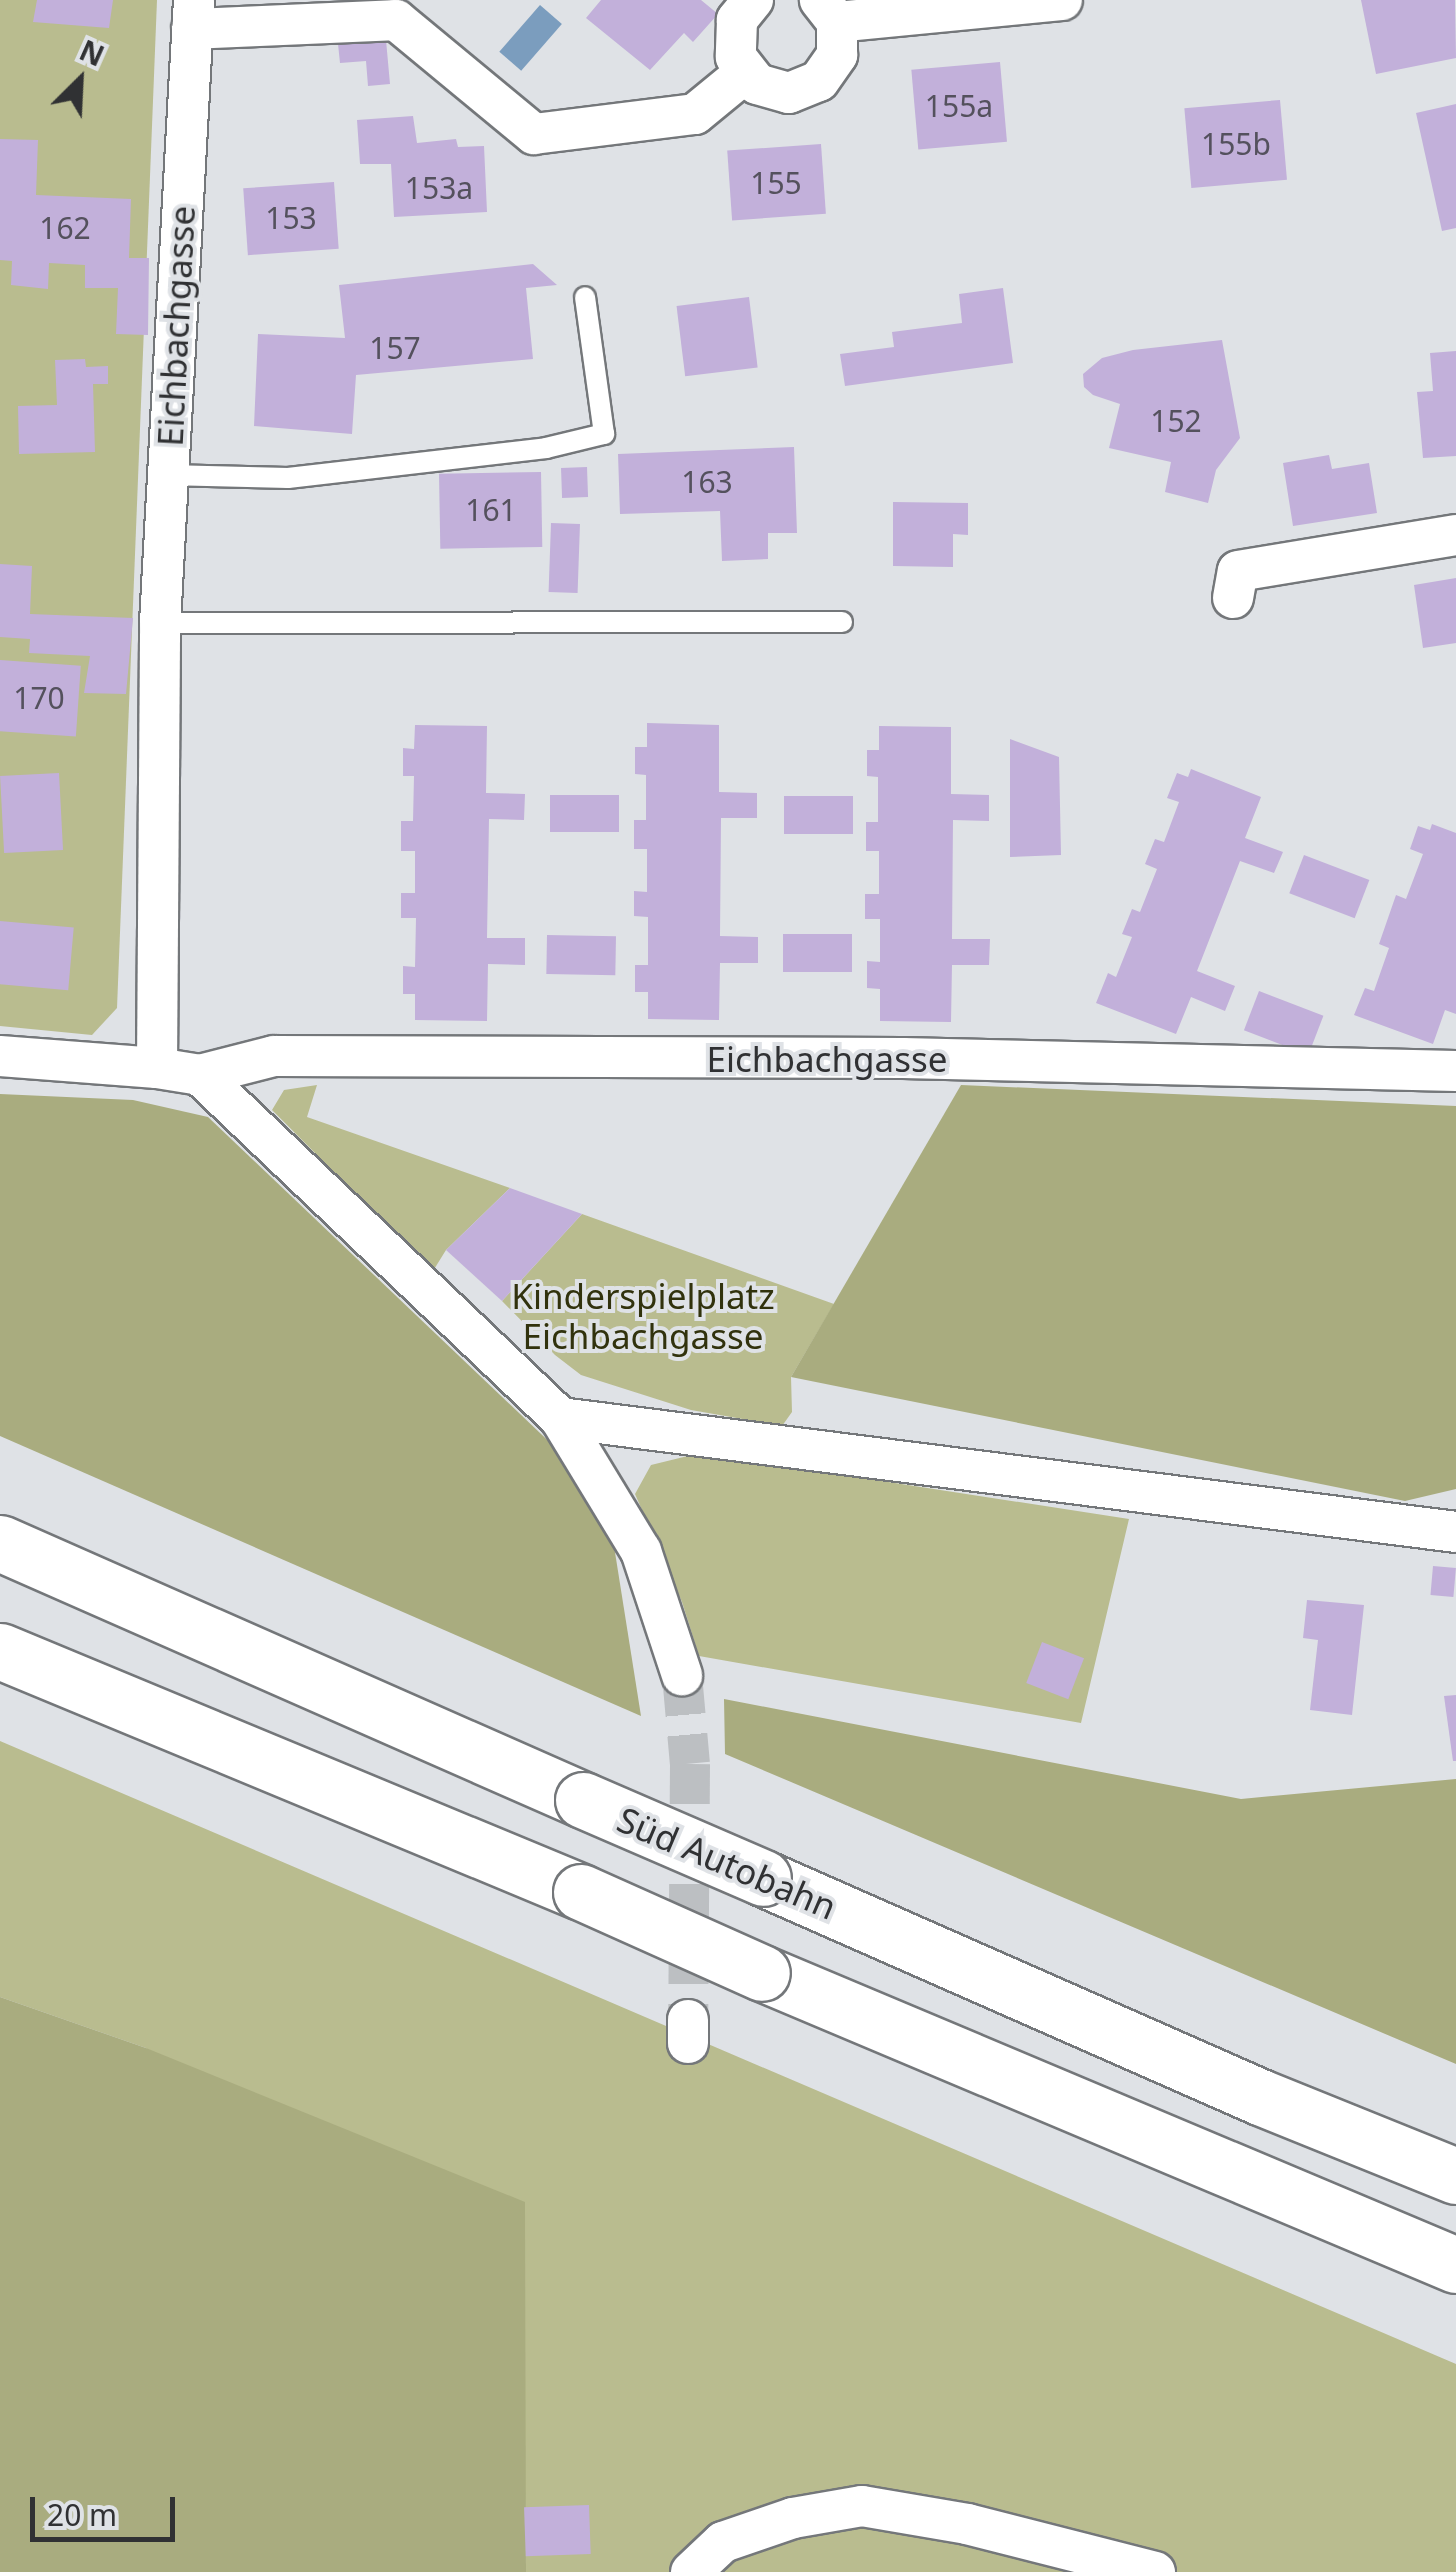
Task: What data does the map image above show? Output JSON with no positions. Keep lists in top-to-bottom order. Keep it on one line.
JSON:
{"streets":{"highway":["Süd Autobahn"],"street":["Eichbachgasse"]},"parks":["Kinderspielplatz Eichbachgasse"],"house_numbers":["155a","155b","155","153a","153","162","157","152","163","161","170"],"scale_bar":"20 m","north":"top right"}
